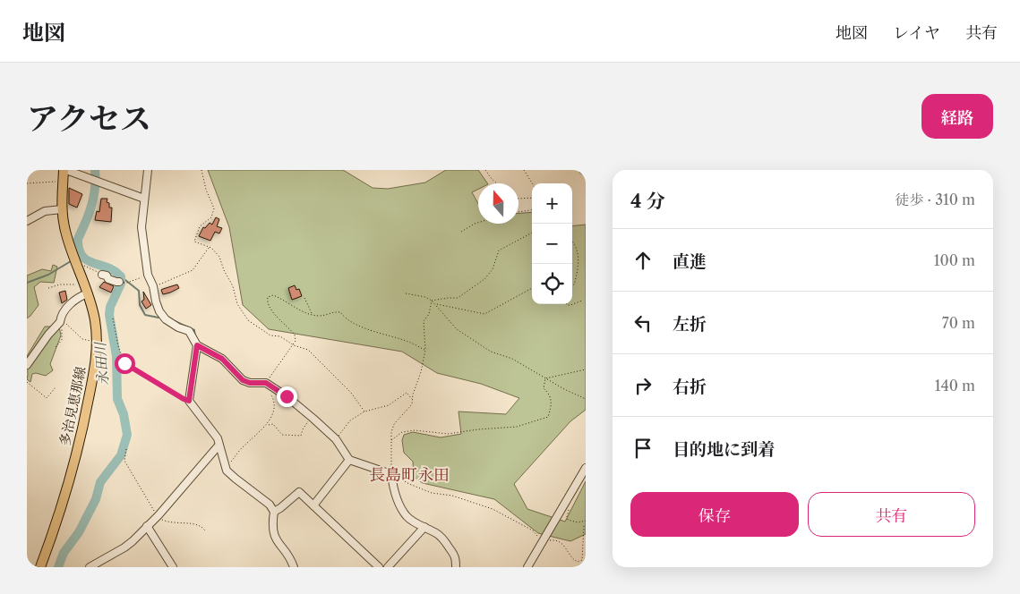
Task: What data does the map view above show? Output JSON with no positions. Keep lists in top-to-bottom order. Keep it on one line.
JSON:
{"streets":{"main road":["多治見恵那線"]},"districts":["長島町永田"],"water":["永田川"],"north":"top","page":{"header":"地図","nav":["地図","レイヤ","共有"],"title":"アクセス","buttons":["経路",["保存","共有"]],"heading":["4 分","徒歩 · 310 m"],"map_buttons":["+","−"],"list":[["直進","100 m"],["左折","70 m"],["右折","140 m"],"目的地に到着"]}}
